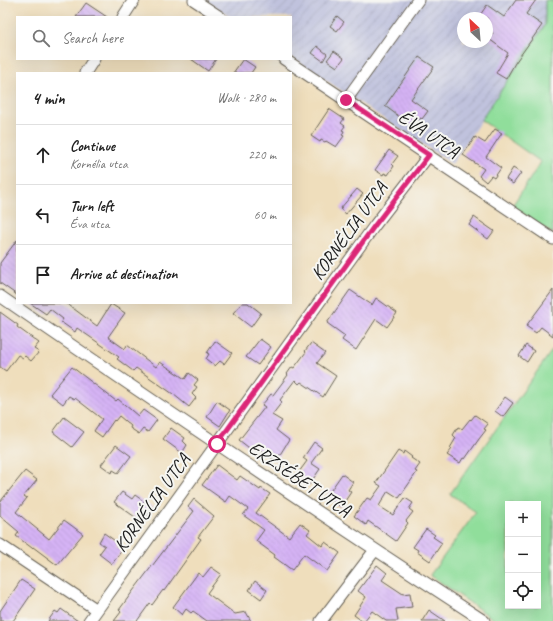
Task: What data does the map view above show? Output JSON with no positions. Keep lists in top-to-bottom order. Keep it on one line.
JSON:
{"streets":{"street":["ÉVA UTCA","KORNÉLIA UTCA","ERZSÉBET UTCA"]},"crossings":[["ÉVA UTCA","KORNÉLIA UTCA"],["KORNÉLIA UTCA","ERZSÉBET UTCA"]],"north":"top left","page":{"search":"Search here","heading":["4 min","Walk · 280 m"],"list":[["Continue","Kornélia utca","220 m"],["Turn left","Éva utca","60 m"],"Arrive at destination"],"map_buttons":["+","−"]}}
